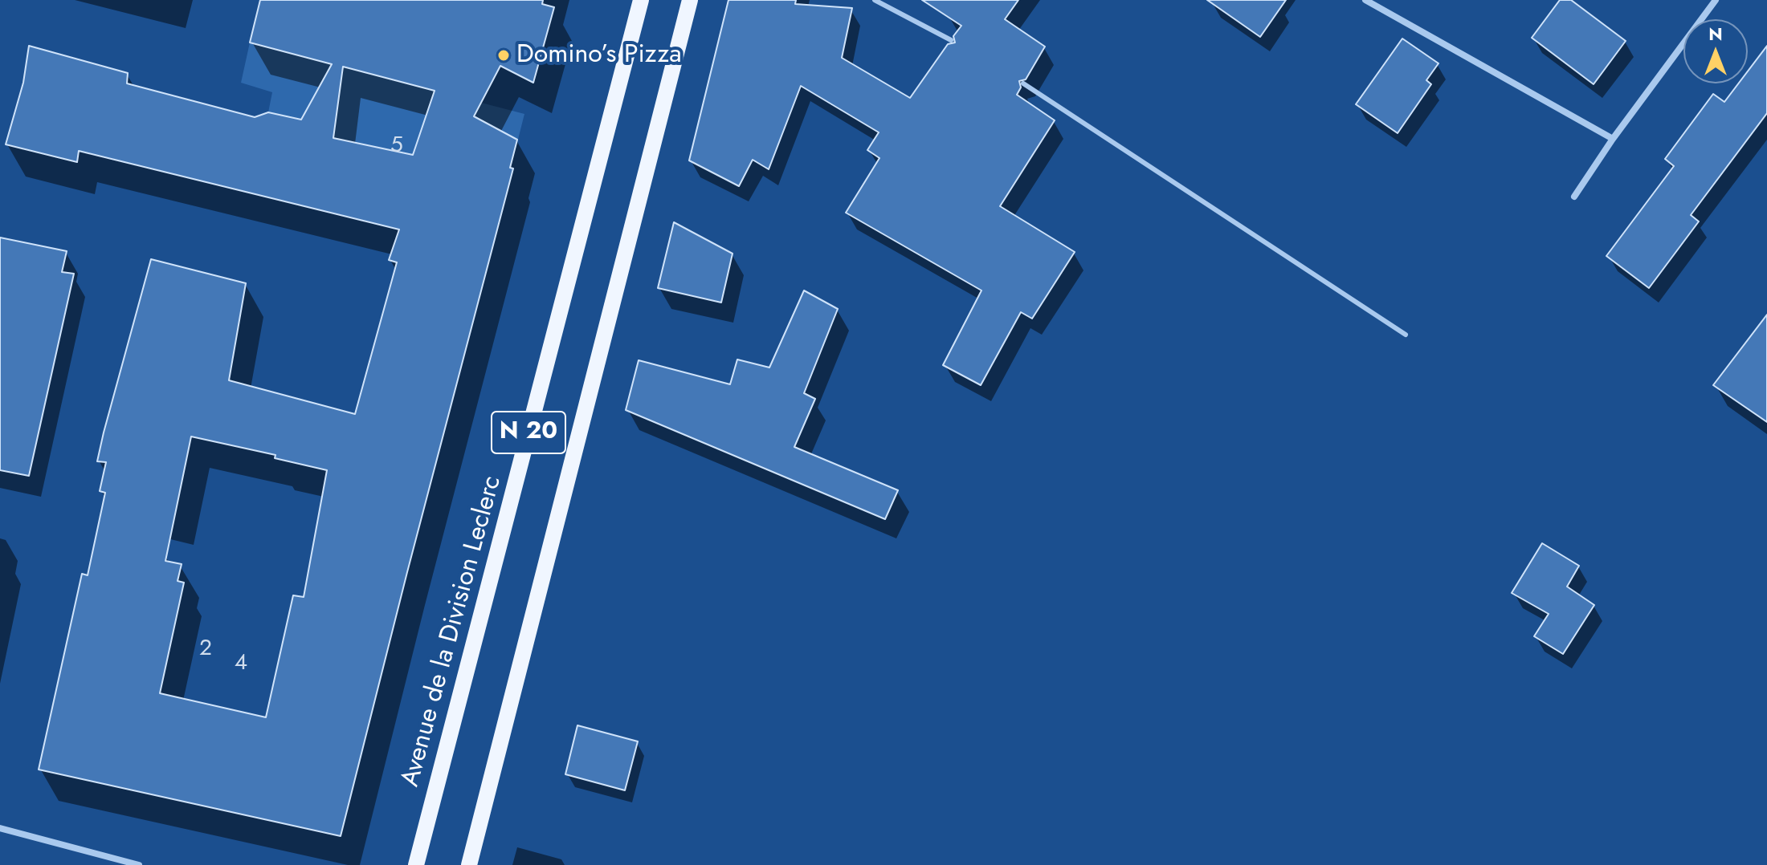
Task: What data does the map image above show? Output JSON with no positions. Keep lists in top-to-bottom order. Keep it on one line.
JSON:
{"streets":{"main road":["N 20","Avenue de la Division Leclerc"]},"places":["Domino’s Pizza"],"house_numbers":["5","2","4"],"north":"top"}
